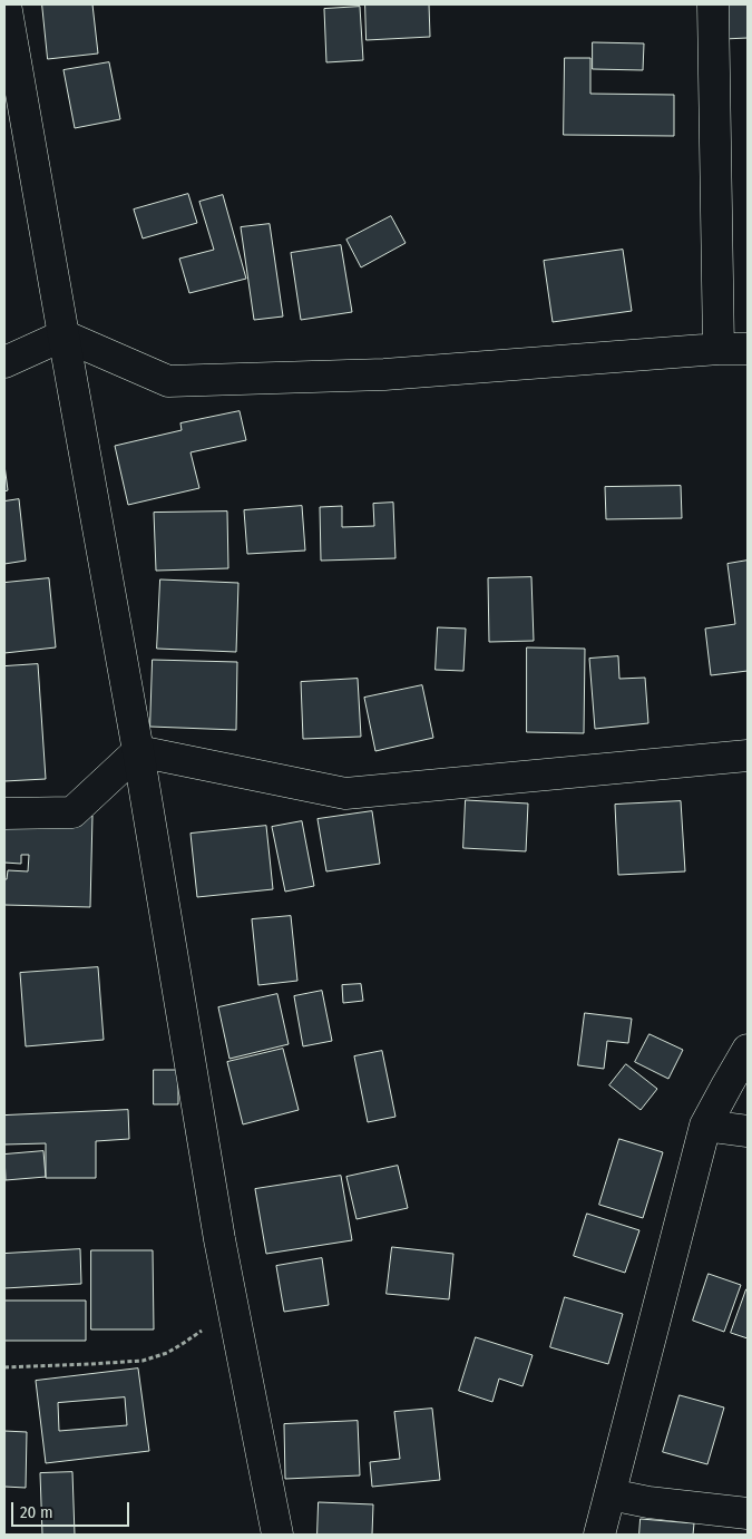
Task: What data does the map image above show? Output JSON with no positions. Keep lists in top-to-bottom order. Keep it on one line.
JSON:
{"scale_bar":"20 m"}
